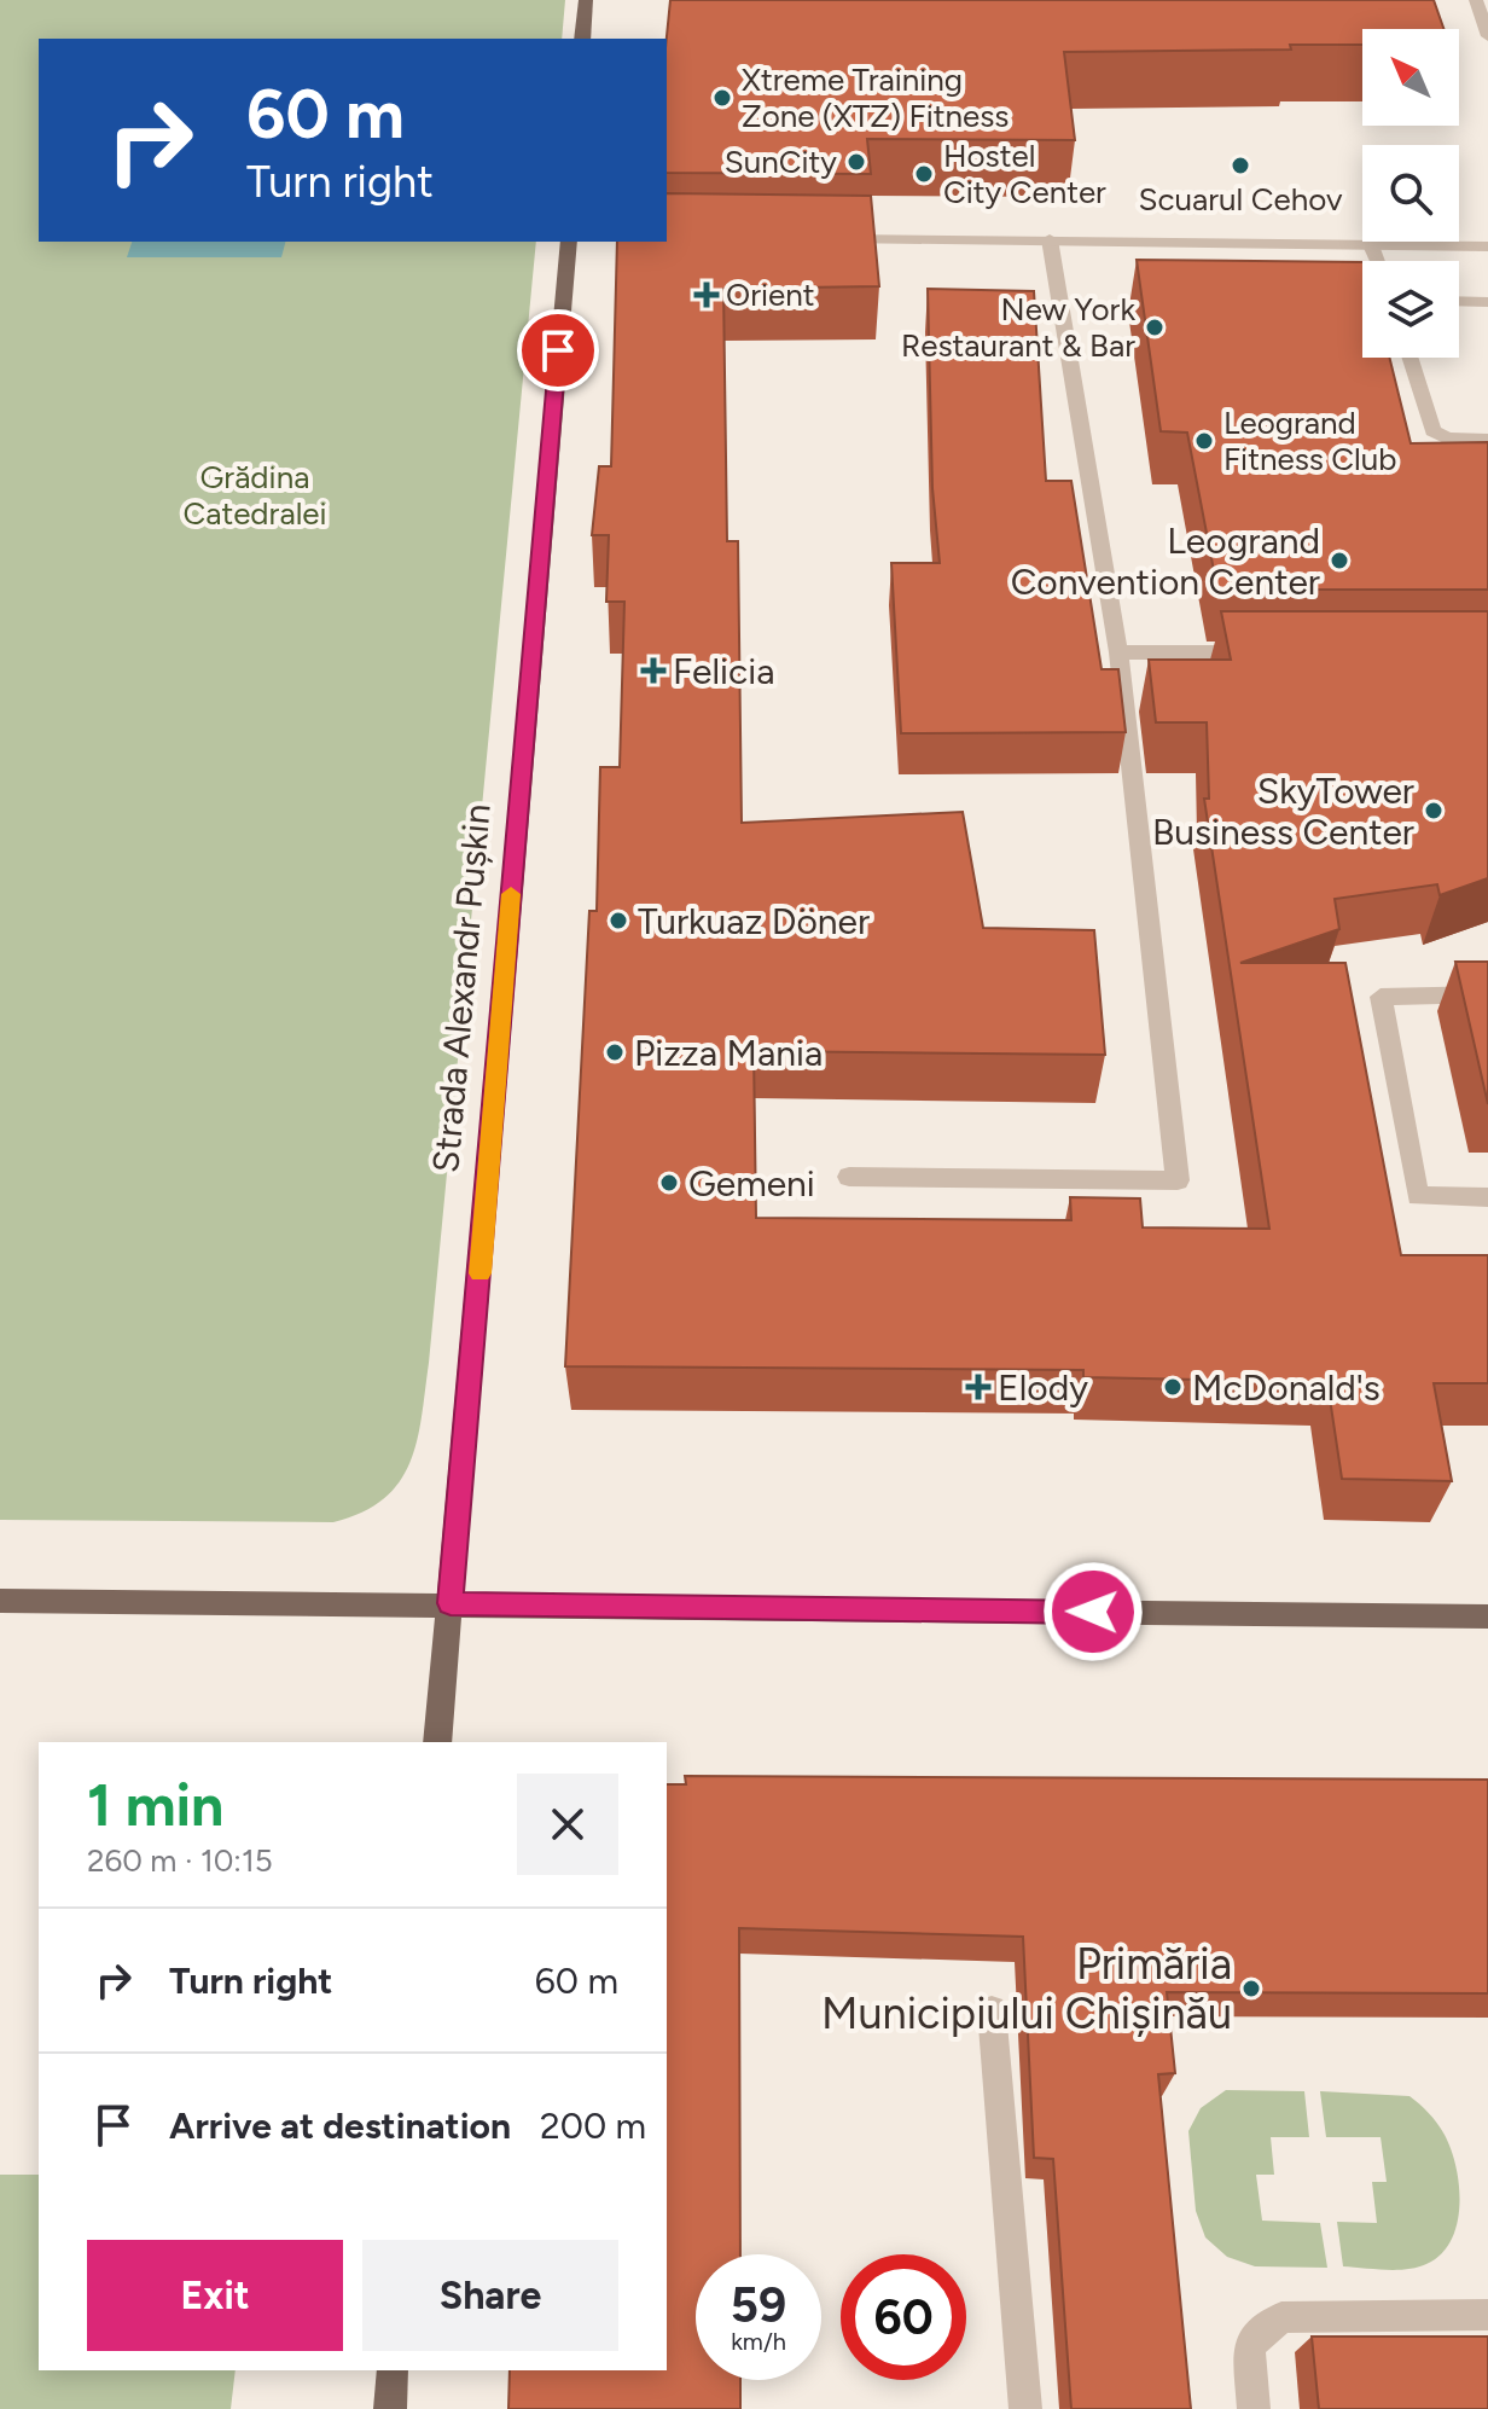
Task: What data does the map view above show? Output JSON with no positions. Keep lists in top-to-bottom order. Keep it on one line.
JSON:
{"streets":{"main road":["Strada Alexandr Pușkin"]},"parks":["Grădina Catedralei"],"places":{"other":["Xtreme Training Zone (XTZ) Fitness","SunCity","Scuarul Cehov","Hostel City Center","New York Restaurant & Bar","Leogrand Fitness Club","Leogrand Convention Center","SkyTower Business Center","Turkuaz Döner","Pizza Mania","Gemeni","McDonald's","Primăria Municipiului Chișinău"],"health":["Orient","Felicia","Elody"]},"north":"top left","page":{"turn":["60 m","Turn right"],"heading":["1 min","260 m · 10:15"],"list":[{"name":"Turn right","value":"60 m"},{"name":"Arrive at destination","value":"200 m"}],"buttons":["Exit","Share"],"speed":"59 km/h","limit":"60"}}
